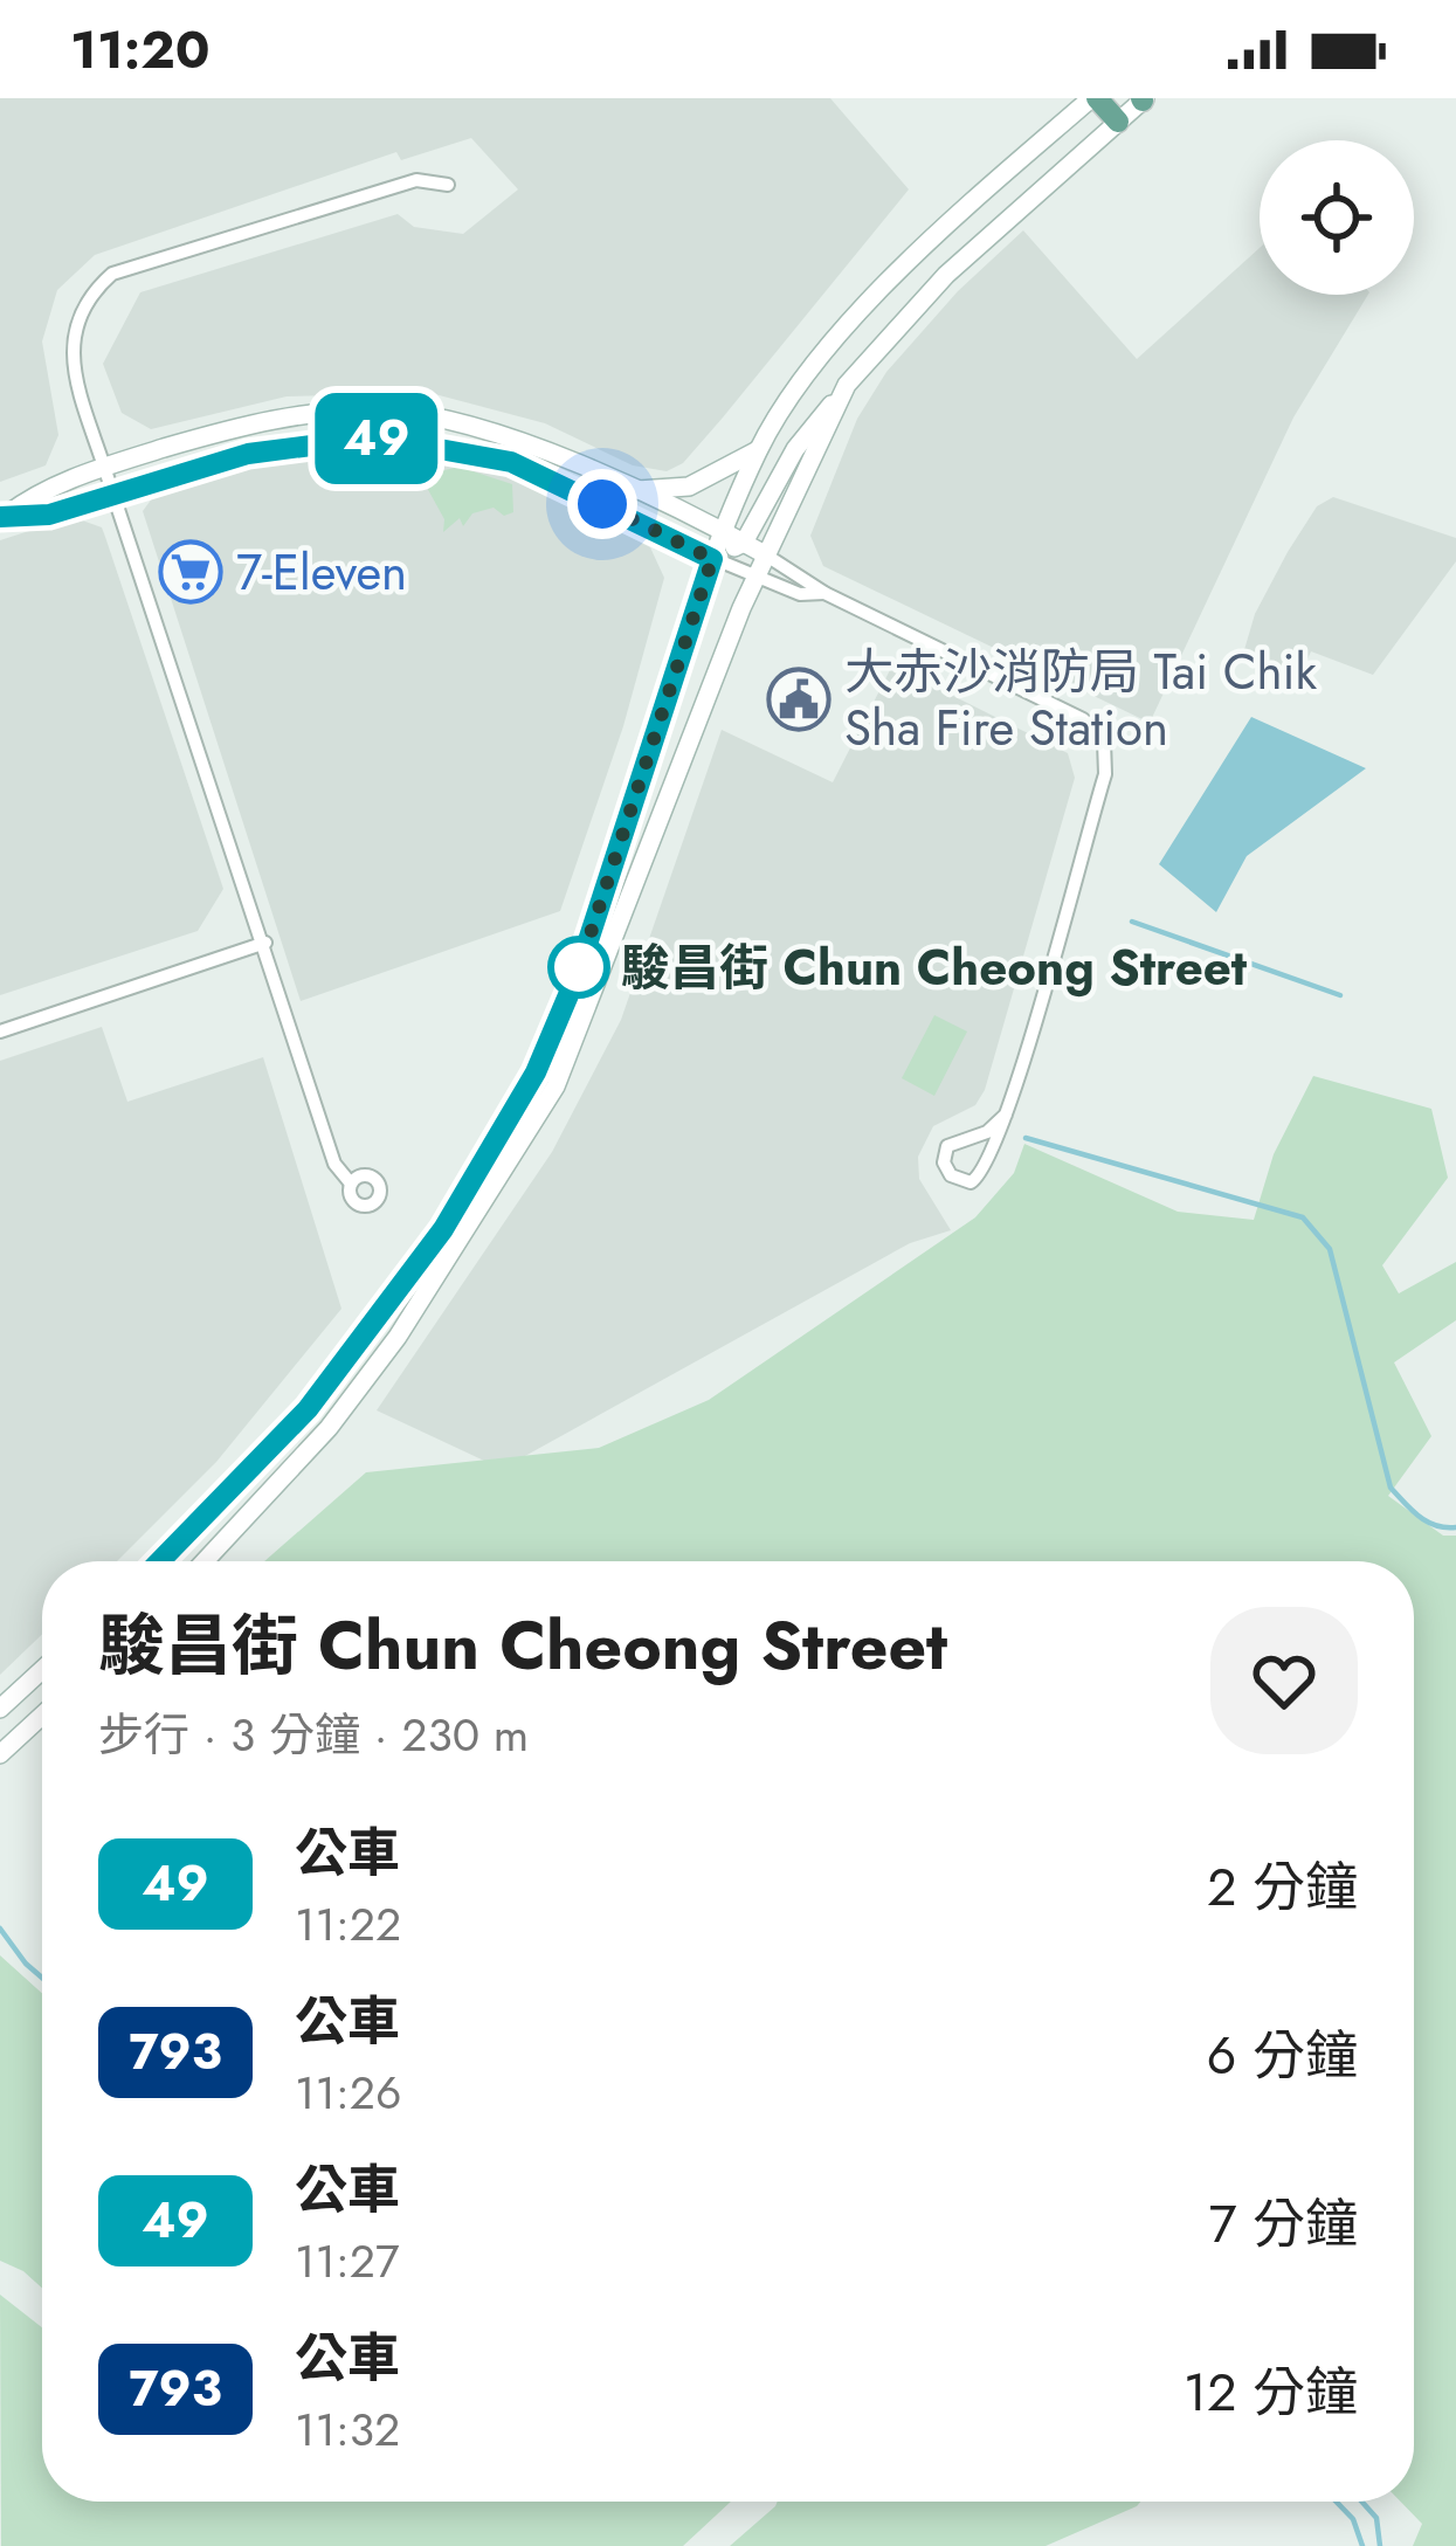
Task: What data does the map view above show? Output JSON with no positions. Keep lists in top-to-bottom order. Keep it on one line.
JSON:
{"places":{"supermarket":["7-Eleven"],"public building":["大赤沙消防局 Tai Chik Sha Fire Station"],"other":["駿昌街 Chun Cheong Street"]},"lines":["bus line 49"],"page":{"status":"11:20","on_map":"49","heading":["駿昌街 Chun Cheong Street","步行 · 3 分鐘 · 230 m"],"list":[{"mark":"49","name":"公車","note":"11:22","value":"2 分鐘"},{"mark":"793","name":"公車","note":"11:26","value":"6 分鐘"},{"mark":"49","name":"公車","note":"11:27","value":"7 分鐘"},{"mark":"793","name":"公車","note":"11:32","value":"12 分鐘"}]}}
